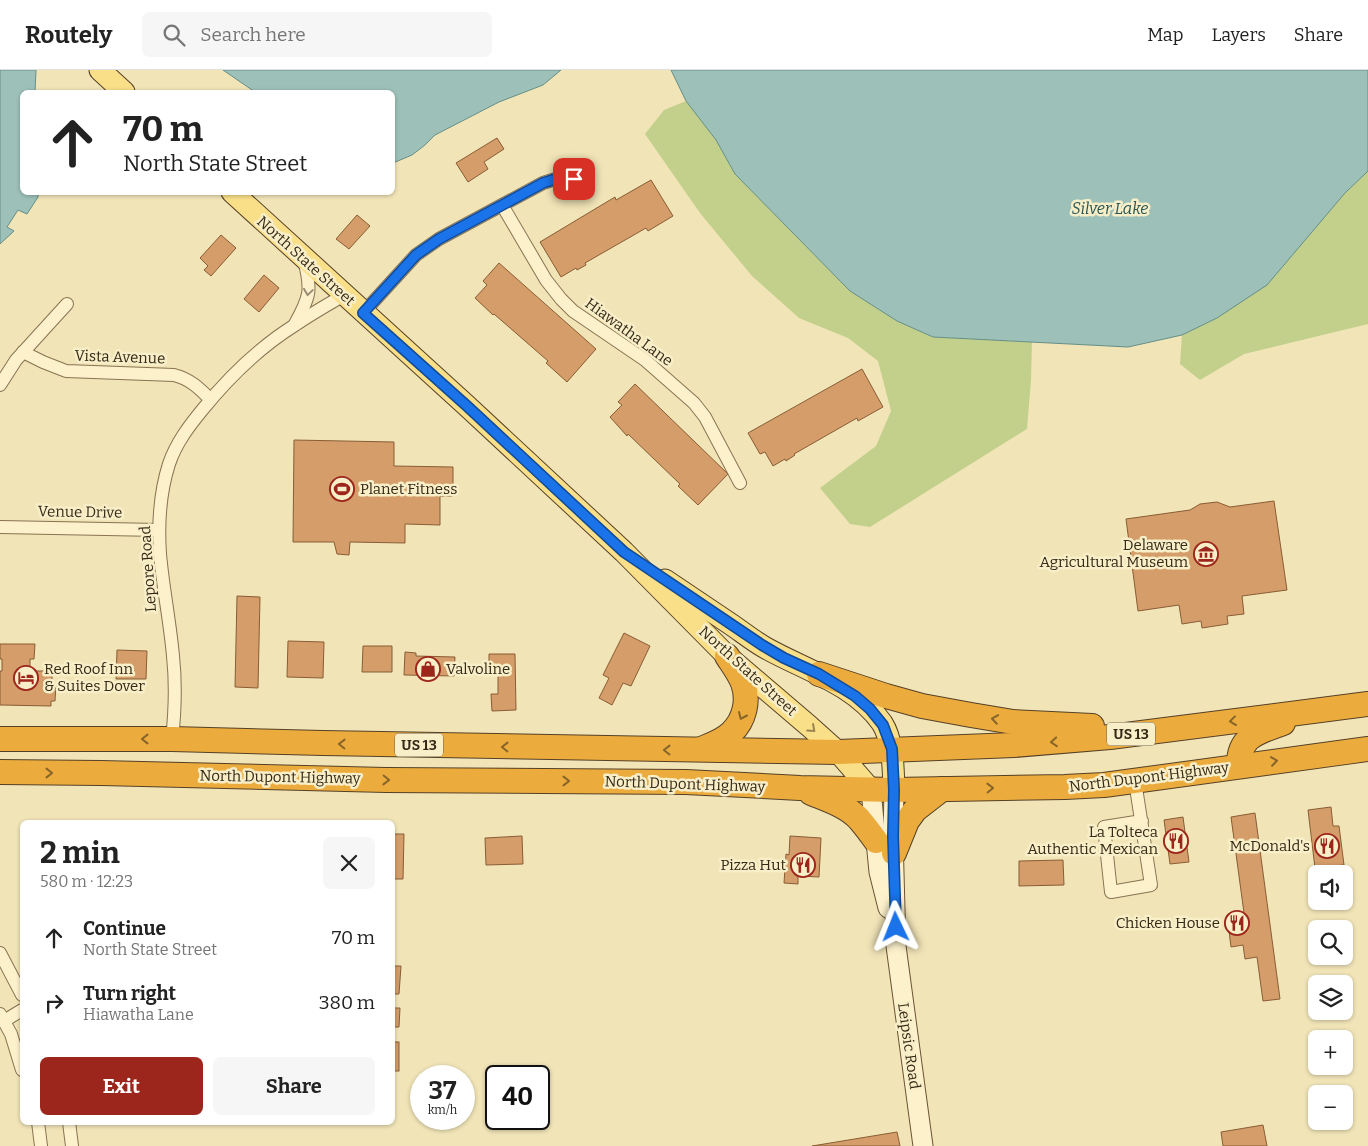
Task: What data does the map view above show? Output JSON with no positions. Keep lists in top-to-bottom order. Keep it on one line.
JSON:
{"streets":{"highway":["US 13","North Dupont Highway"],"main road":["North State Street"],"street":["Hiawatha Lane","Vista Avenue","Venue Drive","Lepore Road","Leipsic Road"]},"crossings":[["North State Street","Lepore Road"],["North State Street","US 13"],["North State Street","North Dupont Highway"],["North State Street","Leipsic Road"],["Vista Avenue","Lepore Road"],["Venue Drive","Lepore Road"],["Lepore Road","US 13"],["North Dupont Highway","Leipsic Road"]],"water":["Silver Lake"],"places":{"sports":["Planet Fitness"],"museum":["Delaware Agricultural Museum"],"shop":["Valvoline"],"hotel":["Red Roof Inn & Suites Dover"],"restaurant":["La Tolteca Authentic Mexican","McDonald's","Pizza Hut","Chicken House"]},"page":{"header":"Routely","search":"Search here","nav":["Map","Layers","Share"],"turn":["70 m","North State Street"],"heading":["2 min","580 m · 12:23"],"map_buttons":["+","−"],"list":[{"name":"Continue","note":"North State Street","value":"70 m"},{"name":"Turn right","note":"Hiawatha Lane","value":"380 m"}],"buttons":["Exit","Share"],"speed":"37 km/h","limit":"40"}}
